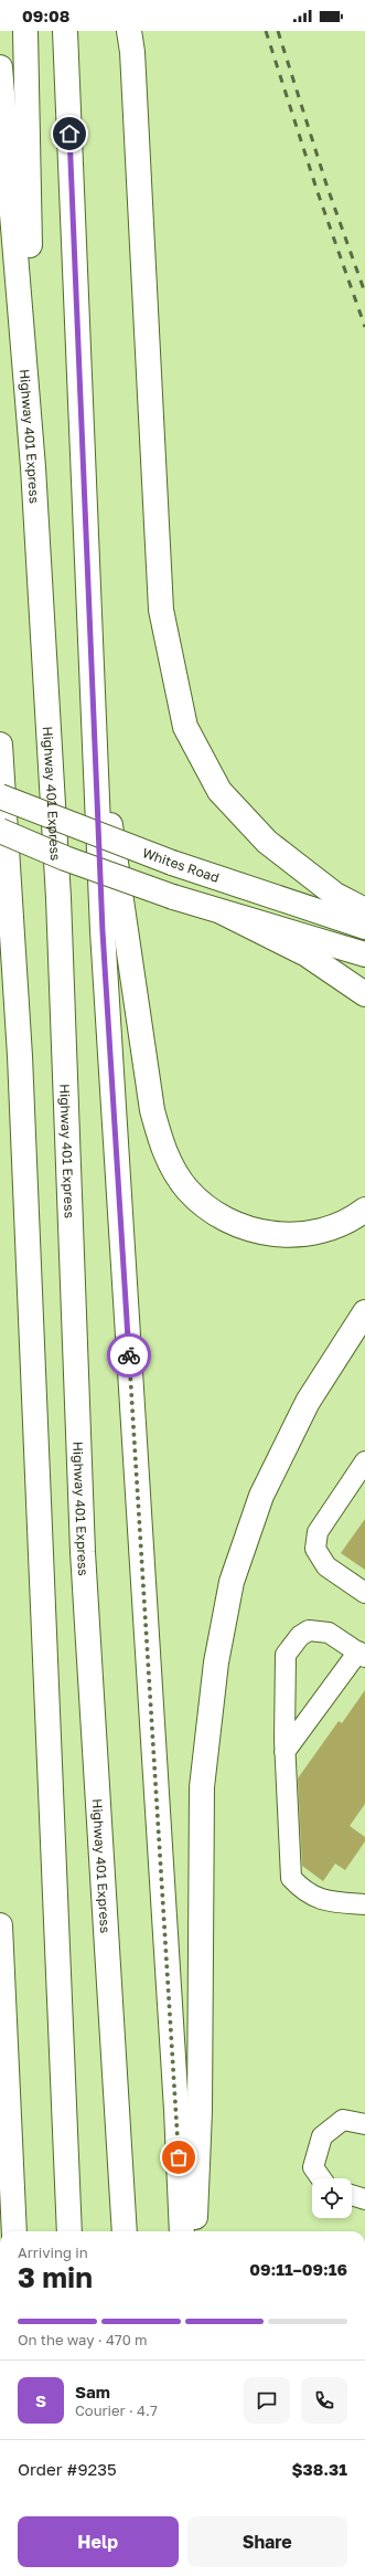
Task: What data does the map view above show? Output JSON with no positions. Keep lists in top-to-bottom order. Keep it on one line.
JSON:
{"streets":{"main road":["Highway 401 Express","Whites Road"]},"page":{"status":"09:08","heading":["3 min","Arriving in","09:11–09:16"],"panel":["Sam","Courier · 4.7","Order #9235","$38.31"],"bar":"On the way · 470 m","round":"S","buttons":["Help","Share"]}}
